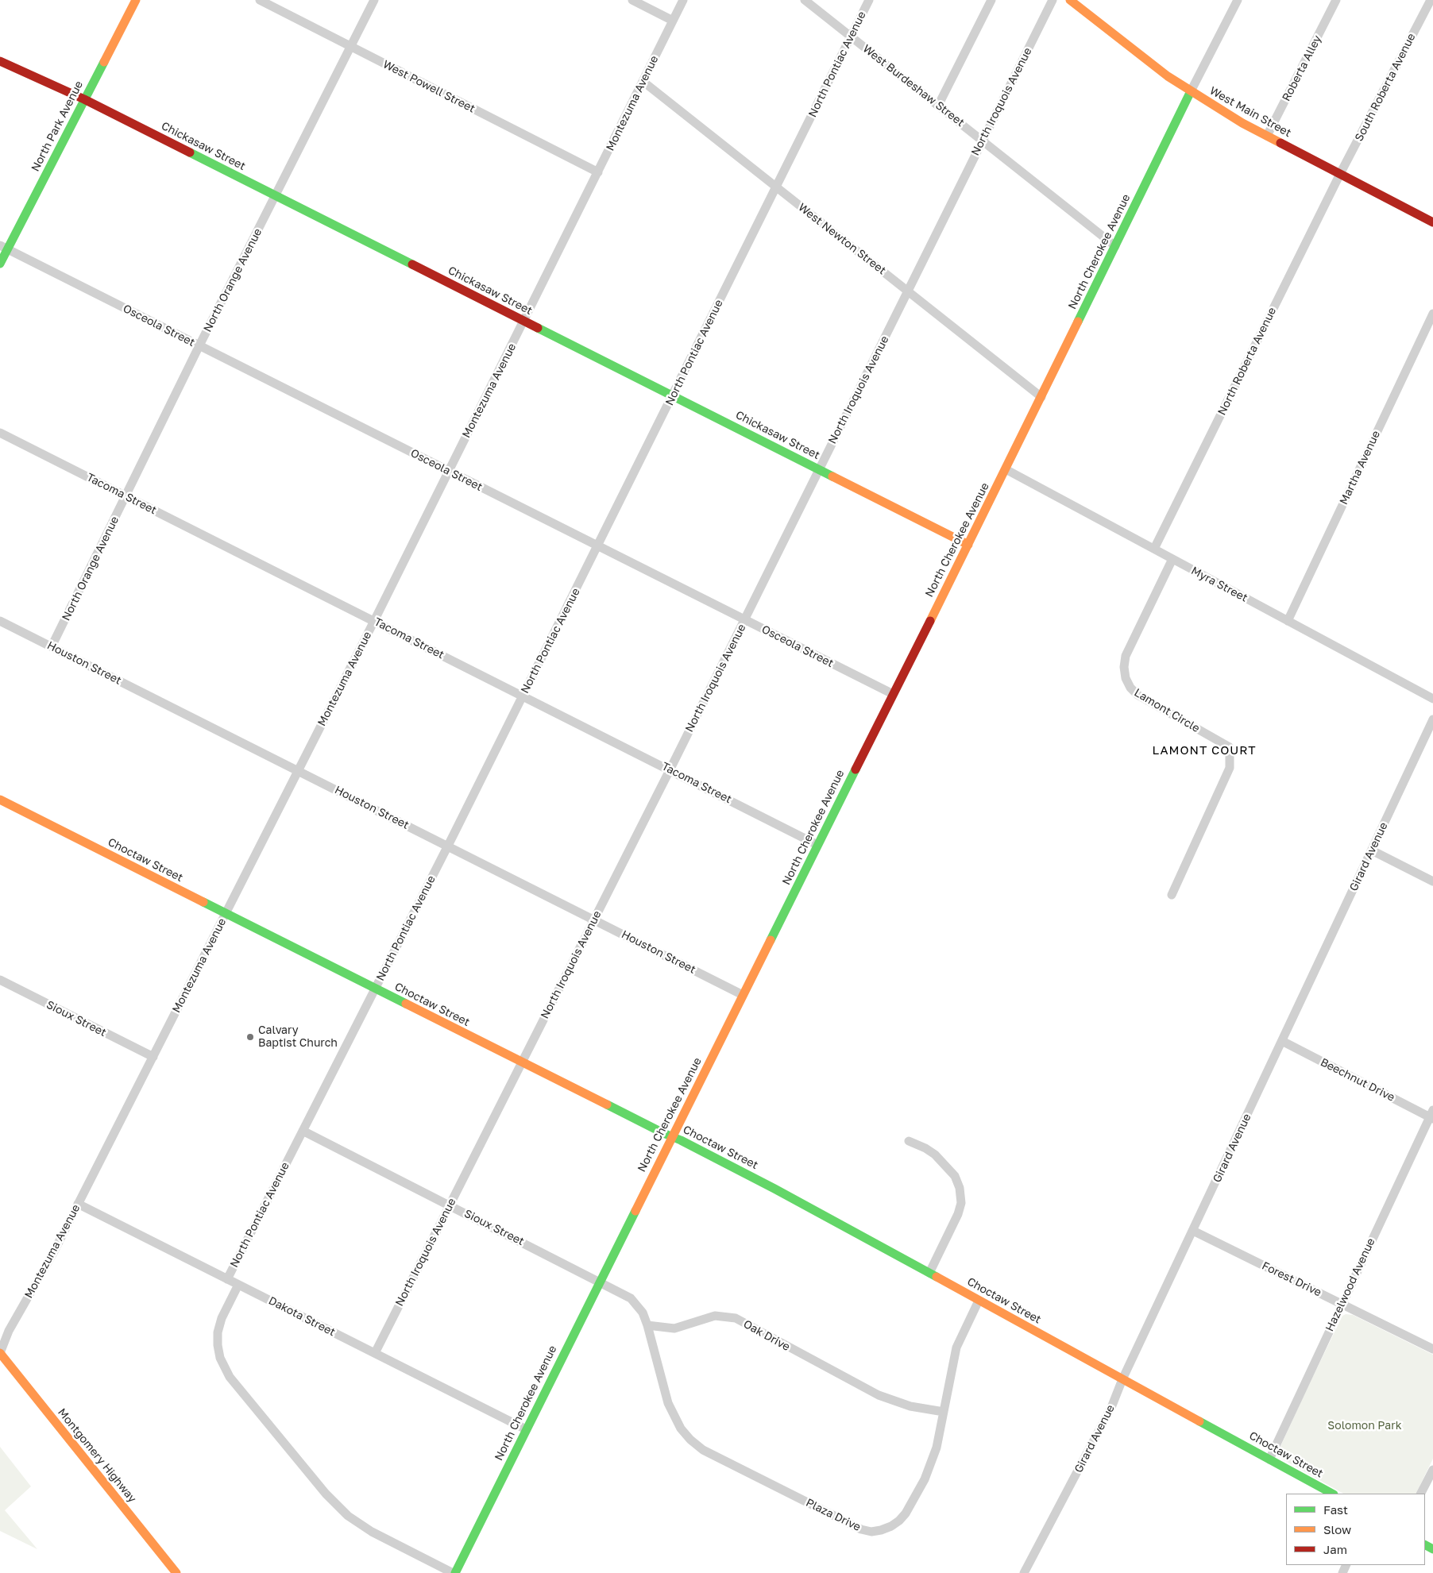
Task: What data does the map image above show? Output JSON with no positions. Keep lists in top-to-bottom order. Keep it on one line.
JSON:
{"streets":{"street":["North Pontiac Avenue","Roberta Alley","West Burdeshaw Street","West Powell Street","South Roberta Avenue","North Iroquois Avenue","Montezuma Avenue","West Main Street","North Park Avenue","Chickasaw Street","West Newton Street","North Cherokee Avenue","North Orange Avenue","Osceola Street","North Roberta Avenue","Martha Avenue","Tacoma Street","Myra Street","Houston Street","Lamont Circle","Girard Avenue","Choctaw Street","Sioux Street","Beechnut Drive","Forest Drive","Hazelwood Avenue","Dakota Street","Oak Drive","Montgomery Highway","Plaza Drive"]},"crossings":[["North Pontiac Avenue","West Burdeshaw Street"],["North Pontiac Avenue","Chickasaw Street"],["North Pontiac Avenue","West Newton Street"],["North Pontiac Avenue","North Cherokee Avenue"],["North Pontiac Avenue","Osceola Street"],["North Pontiac Avenue","Tacoma Street"],["North Pontiac Avenue","Houston Street"],["North Pontiac Avenue","Choctaw Street"],["North Pontiac Avenue","Sioux Street"],["North Pontiac Avenue","Dakota Street"],["Roberta Alley","West Main Street"],["West Burdeshaw Street","North Iroquois Avenue"],["West Burdeshaw Street","North Cherokee Avenue"],["West Powell Street","Montezuma Avenue"],["West Powell Street","North Orange Avenue"],["South Roberta Avenue","West Main Street"],["South Roberta Avenue","North Roberta Avenue"],["North Iroquois Avenue","Chickasaw Street"],["North Iroquois Avenue","West Newton Street"],["North Iroquois Avenue","Osceola Street"],["North Iroquois Avenue","Tacoma Street"],["North Iroquois Avenue","Houston Street"],["North Iroquois Avenue","Choctaw Street"],["North Iroquois Avenue","Sioux Street"],["North Iroquois Avenue","Dakota Street"],["Montezuma Avenue","Chickasaw Street"],["Montezuma Avenue","West Newton Street"],["Montezuma Avenue","Osceola Street"],["Montezuma Avenue","Tacoma Street"],["Montezuma Avenue","Houston Street"],["Montezuma Avenue","Choctaw Street"],["Montezuma Avenue","Sioux Street"],["Montezuma Avenue","Dakota Street"],["Montezuma Avenue","Montgomery Highway"],["West Main Street","North Cherokee Avenue"],["West Main Street","North Roberta Avenue"],["North Park Avenue","Chickasaw Street"],["North Park Avenue","Osceola Street"],["Chickasaw Street","North Cherokee Avenue"],["Chickasaw Street","North Orange Avenue"],["West Newton Street","North Cherokee Avenue"],["North Cherokee Avenue","Osceola Street"],["North Cherokee Avenue","Tacoma Street"],["North Cherokee Avenue","Myra Street"],["North Cherokee Avenue","Houston Street"],["North Cherokee Avenue","Choctaw Street"],["North Cherokee Avenue","Sioux Street"],["North Cherokee Avenue","Dakota Street"],["North Orange Avenue","Osceola Street"],["North Orange Avenue","Tacoma Street"],["North Orange Avenue","Houston Street"],["North Roberta Avenue","Myra Street"],["Martha Avenue","Myra Street"],["Myra Street","Lamont Circle"],["Girard Avenue","Choctaw Street"],["Girard Avenue","Beechnut Drive"],["Girard Avenue","Forest Drive"],["Choctaw Street","Hazelwood Avenue"],["Choctaw Street","Plaza Drive"],["Beechnut Drive","Hazelwood Avenue"],["Forest Drive","Hazelwood Avenue"],["Oak Drive","Plaza Drive"]],"districts":["LAMONT COURT"],"parks":["Solomon Park"],"places":["Calvary Baptist Church"],"legend":["Fast","Slow","Jam"]}
